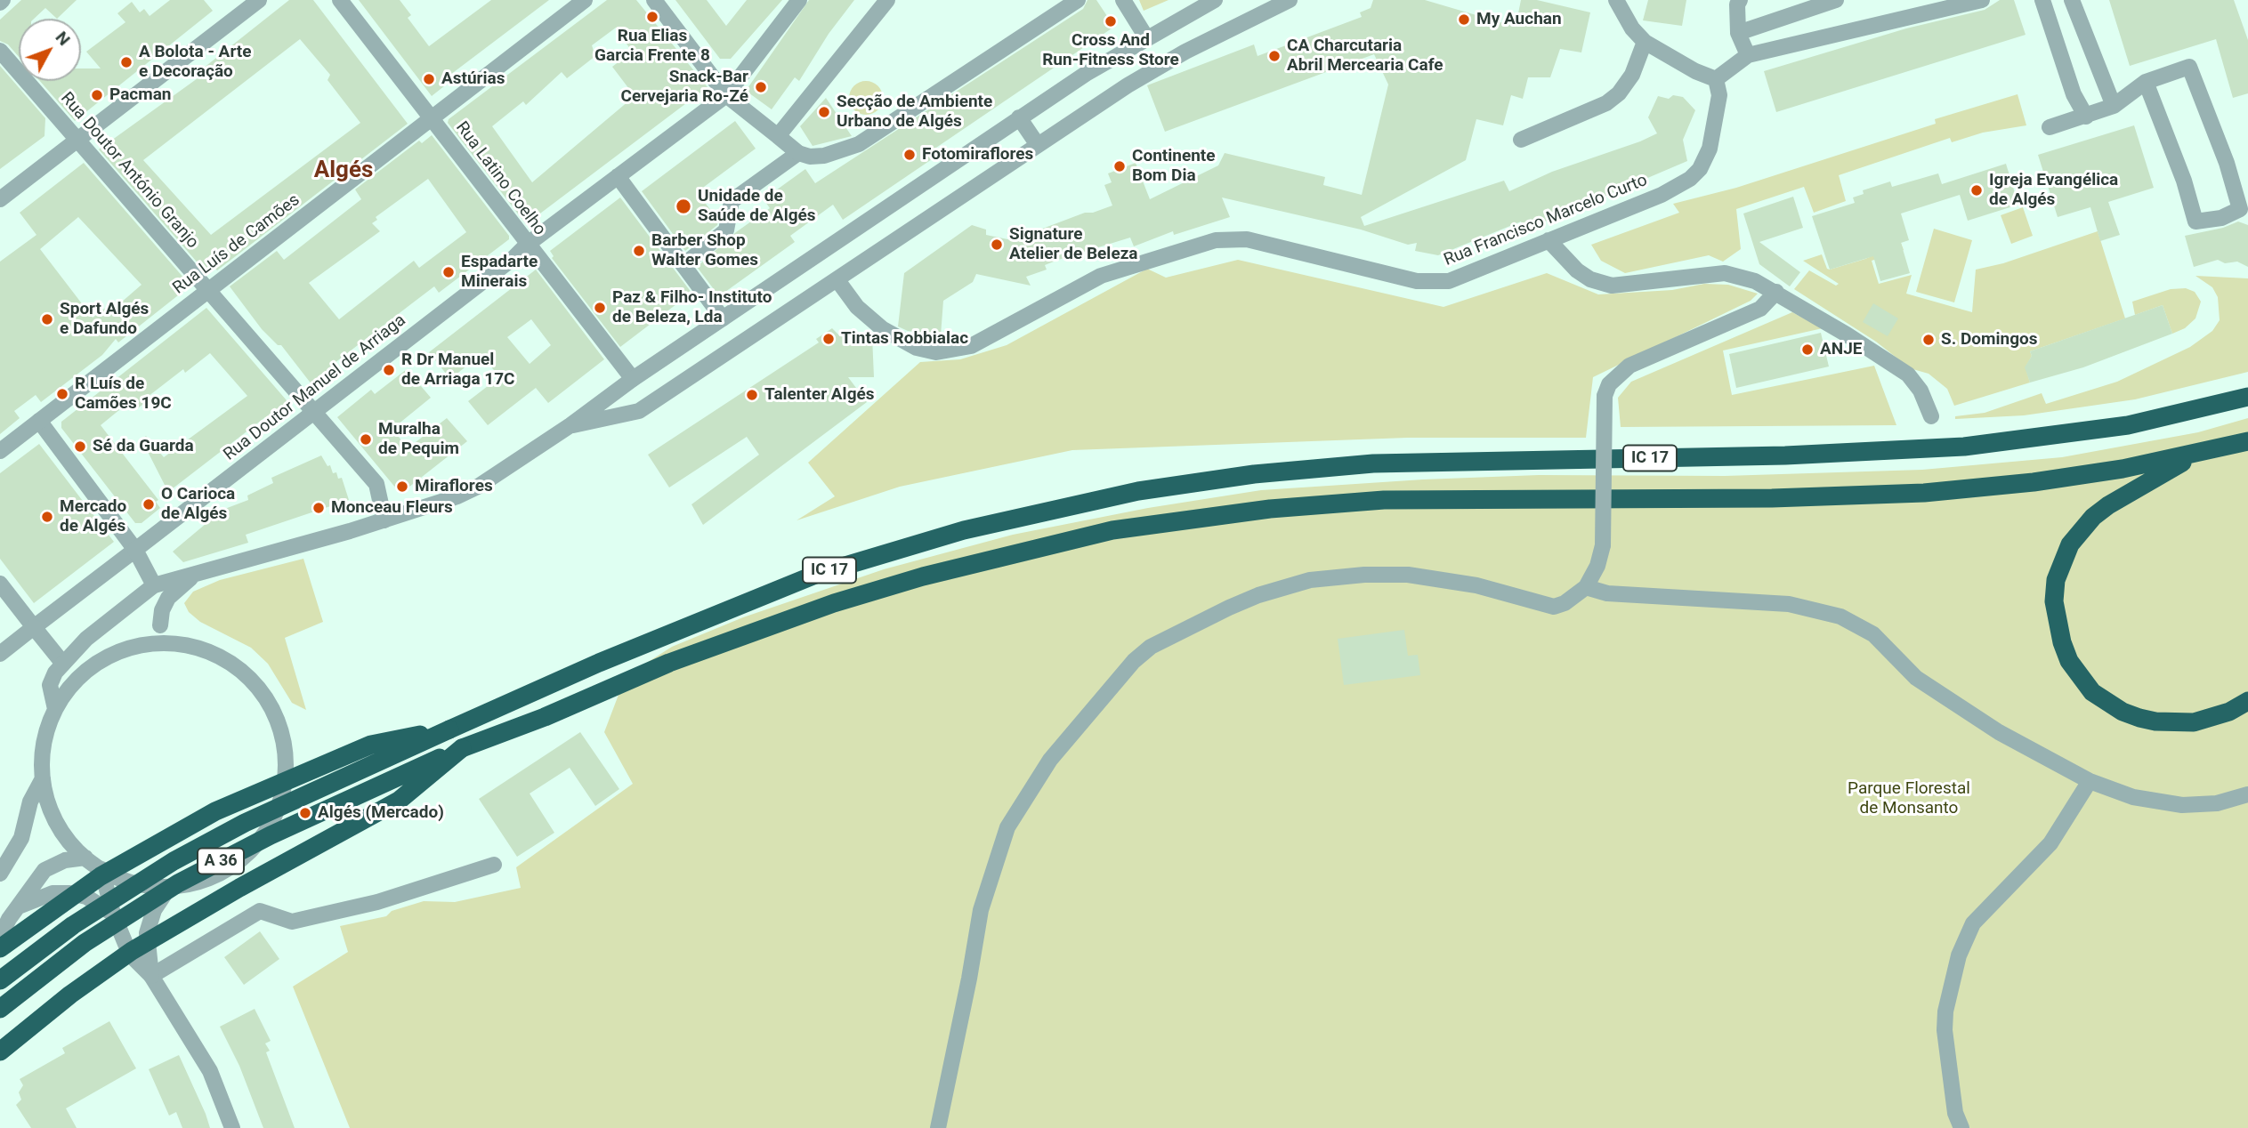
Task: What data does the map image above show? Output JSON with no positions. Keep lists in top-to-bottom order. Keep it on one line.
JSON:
{"streets":{"highway":["IC 17","A 36"],"street":["Rua Doutor António Granjo","Rua Latino Coelho","Rua Francisco Marcelo Curto","Rua Luís de Camões","Rua Doutor Manuel de Arriaga"]},"crossings":[["Rua Doutor António Granjo","Rua Luís de Camões"],["Rua Doutor António Granjo","Rua Doutor Manuel de Arriaga"],["Rua Latino Coelho","Rua Luís de Camões"],["Rua Latino Coelho","Rua Doutor Manuel de Arriaga"],["IC 17","A 36"]],"districts":["Algés"],"parks":["Parque Florestal de Monsanto"],"places":["Rua Elias Garcia Frente 8","My Auchan","Cross And Run-Fitness Store","CA Charcutaria Abril Mercearia Cafe","A Bolota - Arte e Decoração","Astúrias","Snack-Bar Cervejaria Ro-Zé","Pacman","Secção de Ambiente Urbano de Algés","Fotomiraflores","Continente Bom Dia","Igreja Evangélica de Algés","Unidade de Saúde de Algés","Signature Atelier de Beleza","Barber Shop Walter Gomes","Espadarte Minerais","Paz & Filho- Instituto de Beleza, Lda","Sport Algés e Dafundo","Tintas Robbialac","S. Domingos","ANJE","R Dr Manuel de Arriaga 17C","R Luís de Camões 19C","Talenter Algés","Muralha de Pequim","Sé da Guarda","Miraflores","O Carioca de Algés","Monceau Fleurs","Mercado de Algés","Algés (Mercado)"],"north":"top right"}
